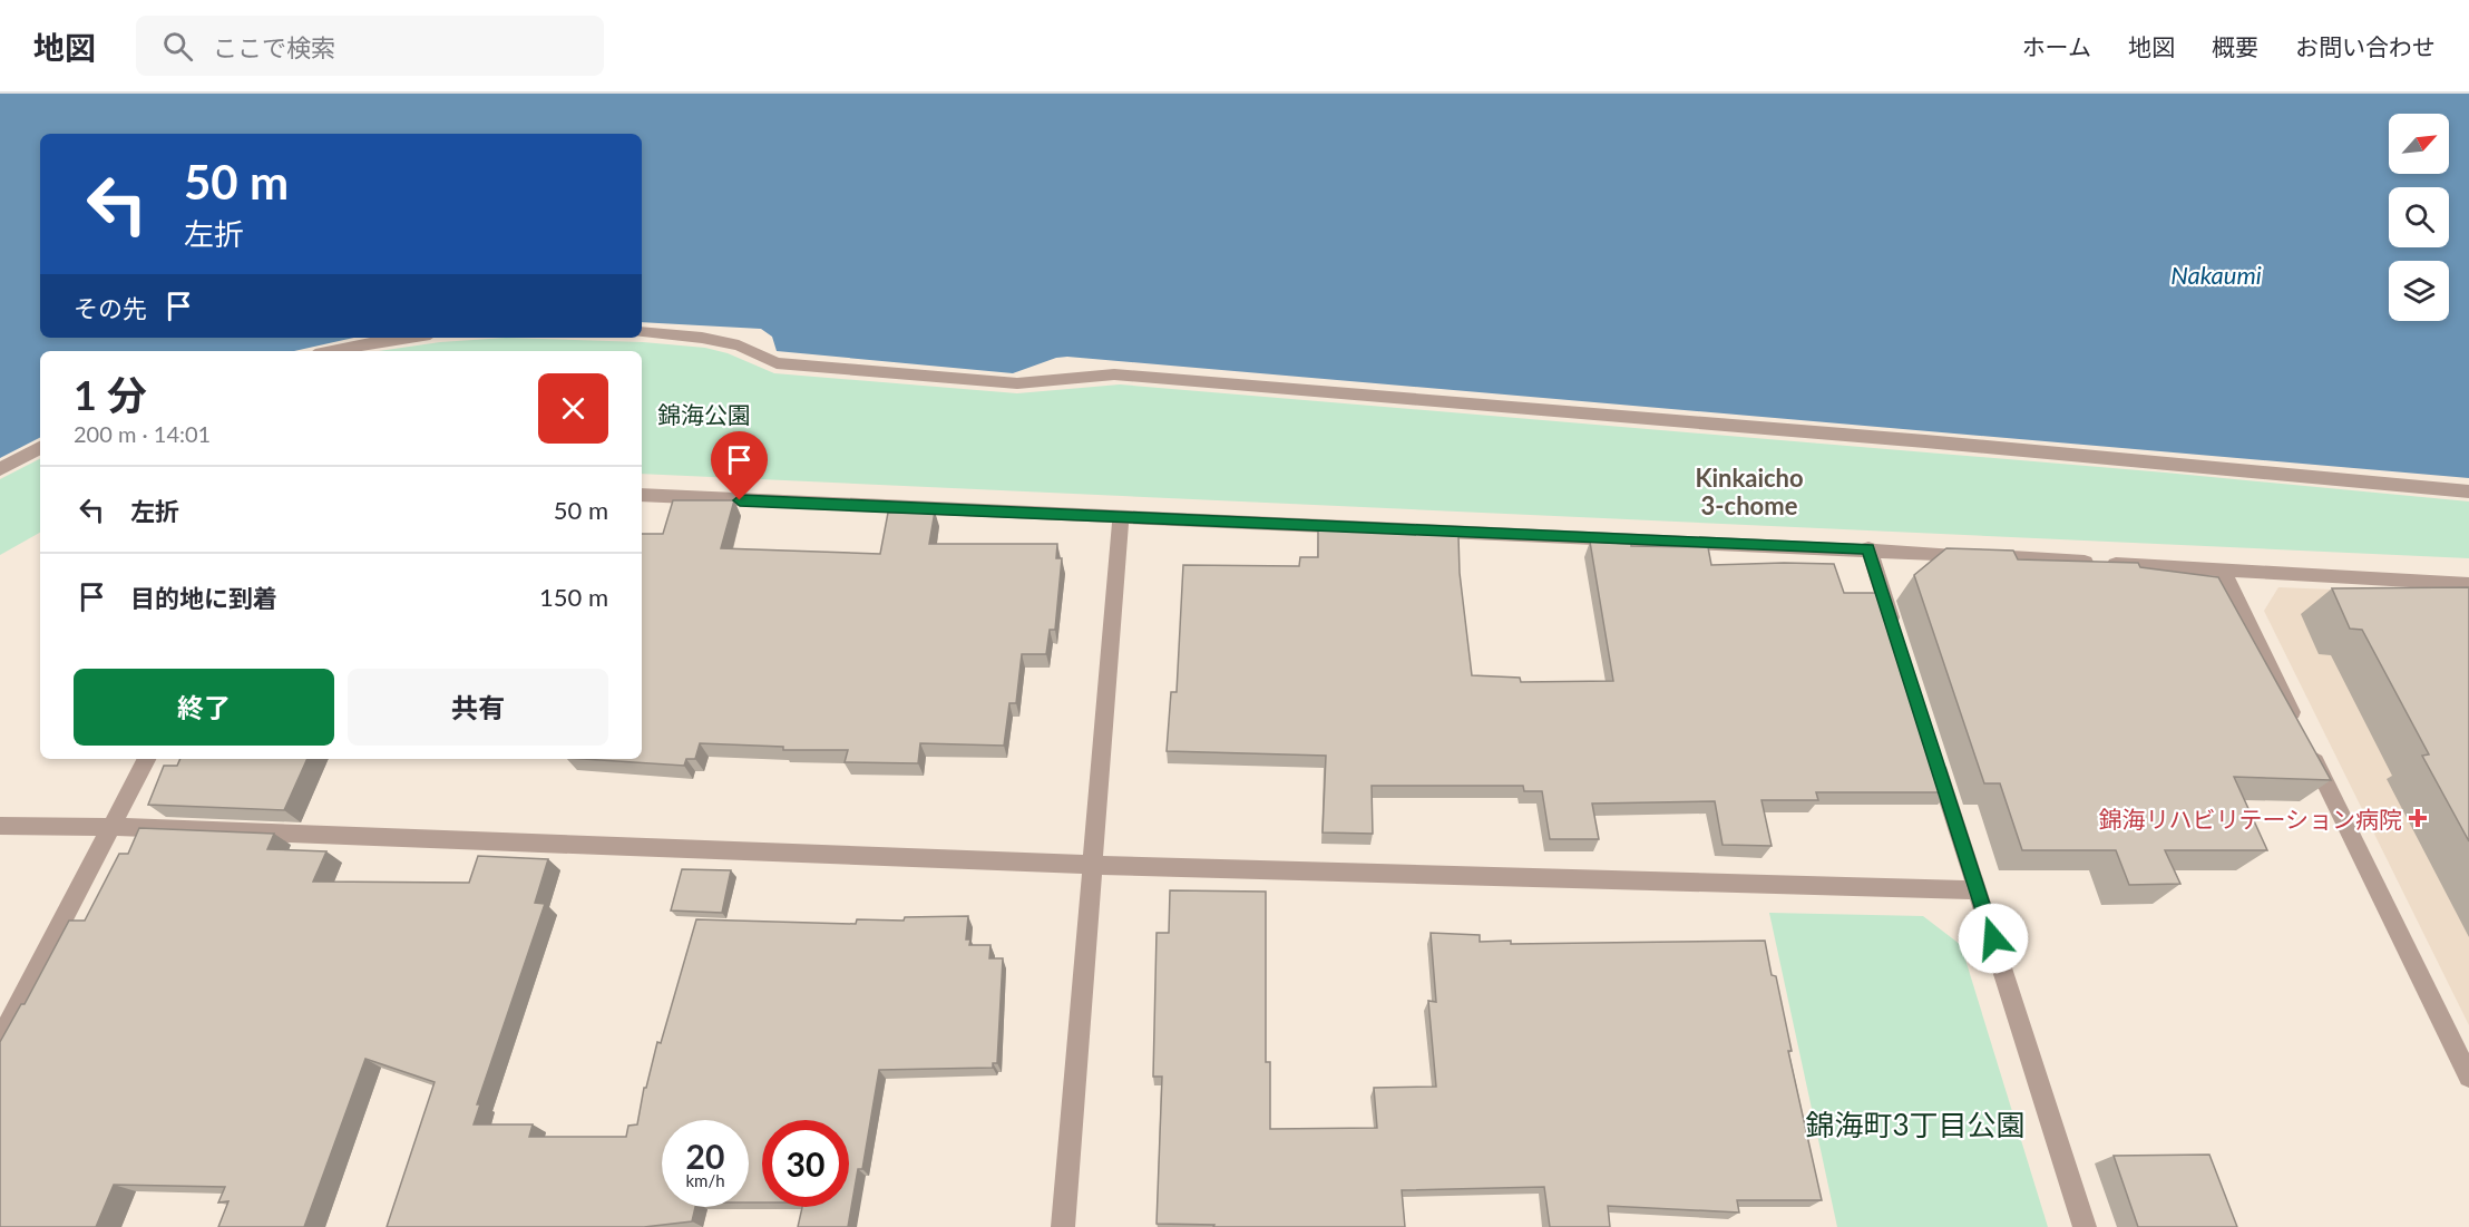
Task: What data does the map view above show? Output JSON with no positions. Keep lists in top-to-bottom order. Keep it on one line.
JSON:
{"districts":["Kinkaicho 3-chome"],"water":["Nakaumi"],"parks":["錦海公園","錦海町3丁目公園"],"places":{"health":["錦海リハビリテーション病院"]},"north":"top right","page":{"header":"地図","search":"ここで検索","nav":["ホーム","地図","概要","お問い合わせ"],"turn":["50 m","左折"],"then":"その先","heading":["1 分","200 m · 14:01"],"list":[{"name":"左折","value":"50 m"},{"name":"目的地に到着","value":"150 m"}],"buttons":["終了","共有"],"speed":"20 km/h","limit":"30"}}
